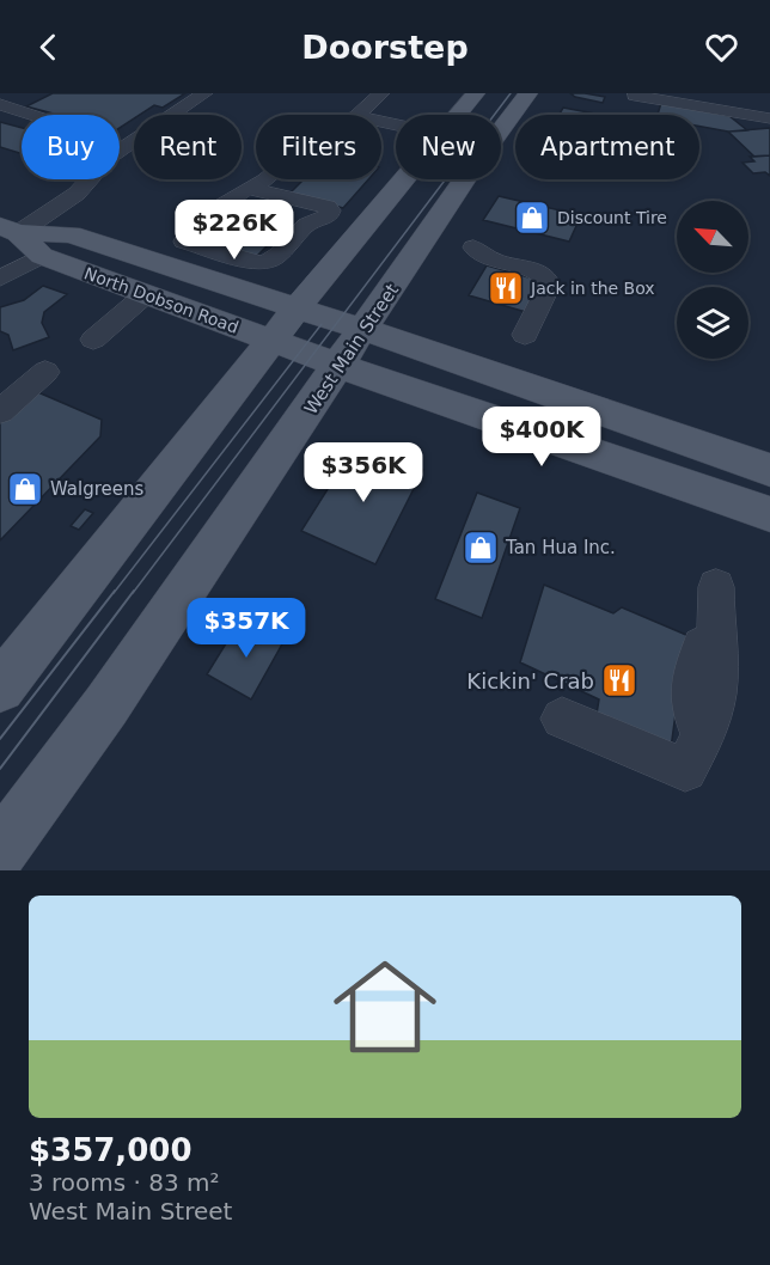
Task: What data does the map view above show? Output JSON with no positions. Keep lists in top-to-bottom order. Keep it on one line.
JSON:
{"streets":{"main road":["North Dobson Road","West Main Street"]},"crossings":[["North Dobson Road","West Main Street"]],"places":{"shop":["Discount Tire","Walgreens","Tan Hua Inc."],"restaurant":["Jack in the Box","Kickin' Crab"]},"north":"top left","page":{"header":"Doorstep","chip":["Buy","Rent","Filters","New","Apartment"],"price":["$226K","$400K","$356K","$357K"],"list":[{"name":"$357,000","note":"3 rooms · 83 m² · West Main Street"}]}}
